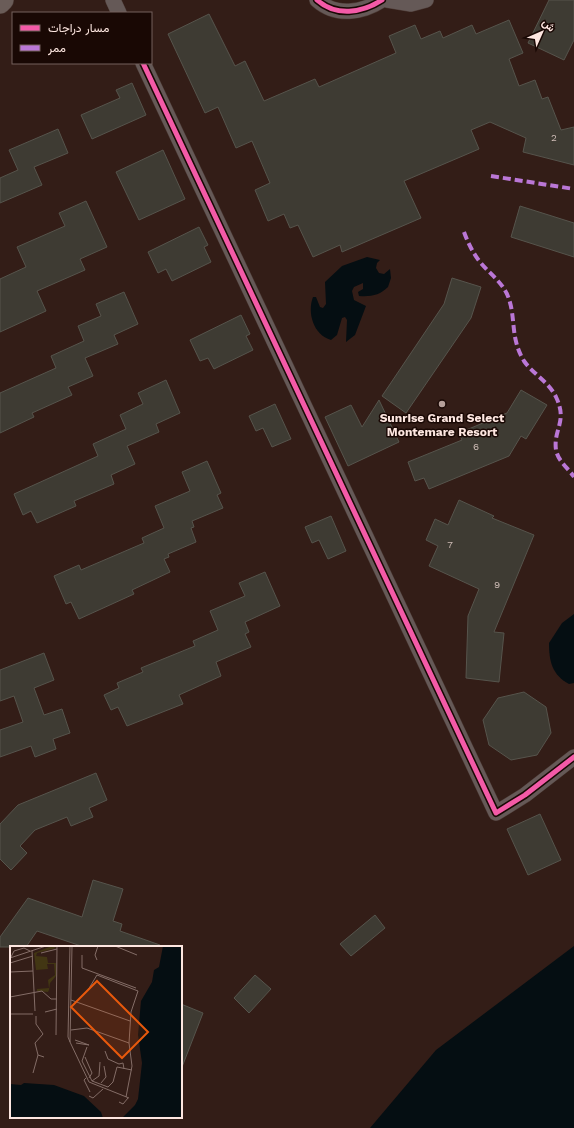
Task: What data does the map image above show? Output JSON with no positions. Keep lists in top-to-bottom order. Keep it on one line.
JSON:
{"places":["Sunrise Grand Select Montemare Resort"],"house_numbers":["2","6","7","9"],"legend":["مسار دراجات","ممر"],"north":"top right"}
